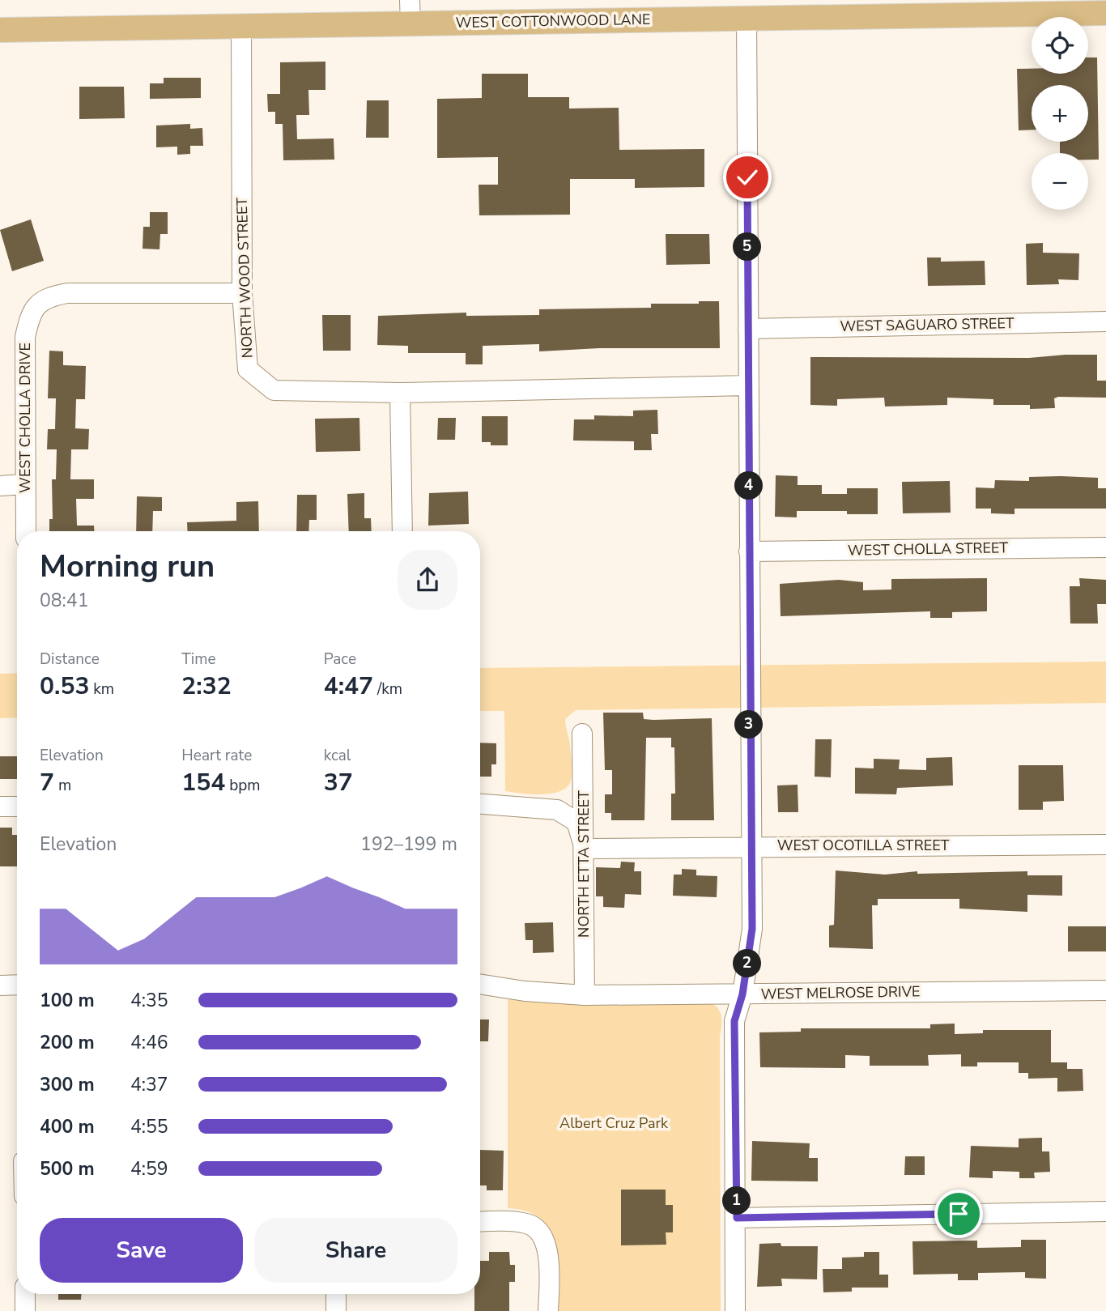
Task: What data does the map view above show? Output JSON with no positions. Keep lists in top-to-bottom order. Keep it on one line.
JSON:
{"streets":{"main road":["WEST COTTONWOOD LANE"],"street":["NORTH WOOD STREET","WEST SAGUARO STREET","WEST CHOLLA DRIVE","WEST CHOLLA STREET","WEST OCOTILLA STREET","NORTH ETTA STREET","WEST MELROSE DRIVE"]},"crossings":[["WEST COTTONWOOD LANE","NORTH WOOD STREET"],["NORTH WOOD STREET","WEST CHOLLA DRIVE"],["WEST OCOTILLA STREET","NORTH ETTA STREET"],["NORTH ETTA STREET","WEST MELROSE DRIVE"]],"parks":["Albert Cruz Park"],"page":{"map_buttons":["+","−"],"pins":["5","4","3","2","1"],"heading":["Morning run","08:41"],"stats":[["Distance","0.53 km"],["Time","2:32"],["Pace","4:47 /km"],["Elevation","7 m"],["Heart rate","154 bpm"],["kcal","37"]],"chart":["Elevation","192–199 m"],"list":[{"name":"100 m","note":"4:35"},{"name":"200 m","note":"4:46"},{"name":"300 m","note":"4:37"},{"name":"400 m","note":"4:55"},{"name":"500 m","note":"4:59"}],"buttons":["Save","Share"]}}
